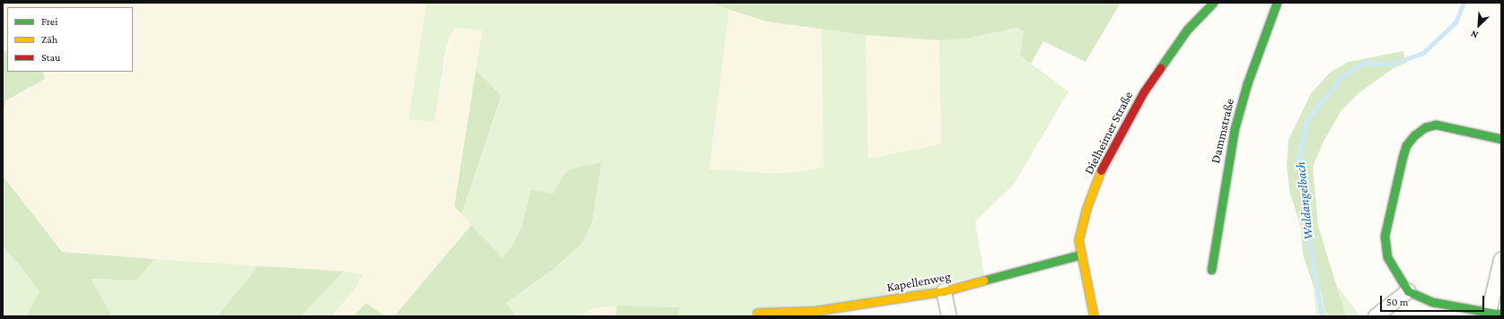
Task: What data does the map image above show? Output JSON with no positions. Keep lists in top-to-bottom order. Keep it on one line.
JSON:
{"streets":{"street":["Dammstraße","Dielheimer Straße","Kapellenweg"]},"crossings":[["Dielheimer Straße","Kapellenweg"]],"water":["Waldangelbach"],"legend":["Frei","Zäh","Stau"],"scale_bar":"50 m","north":"bottom left"}
